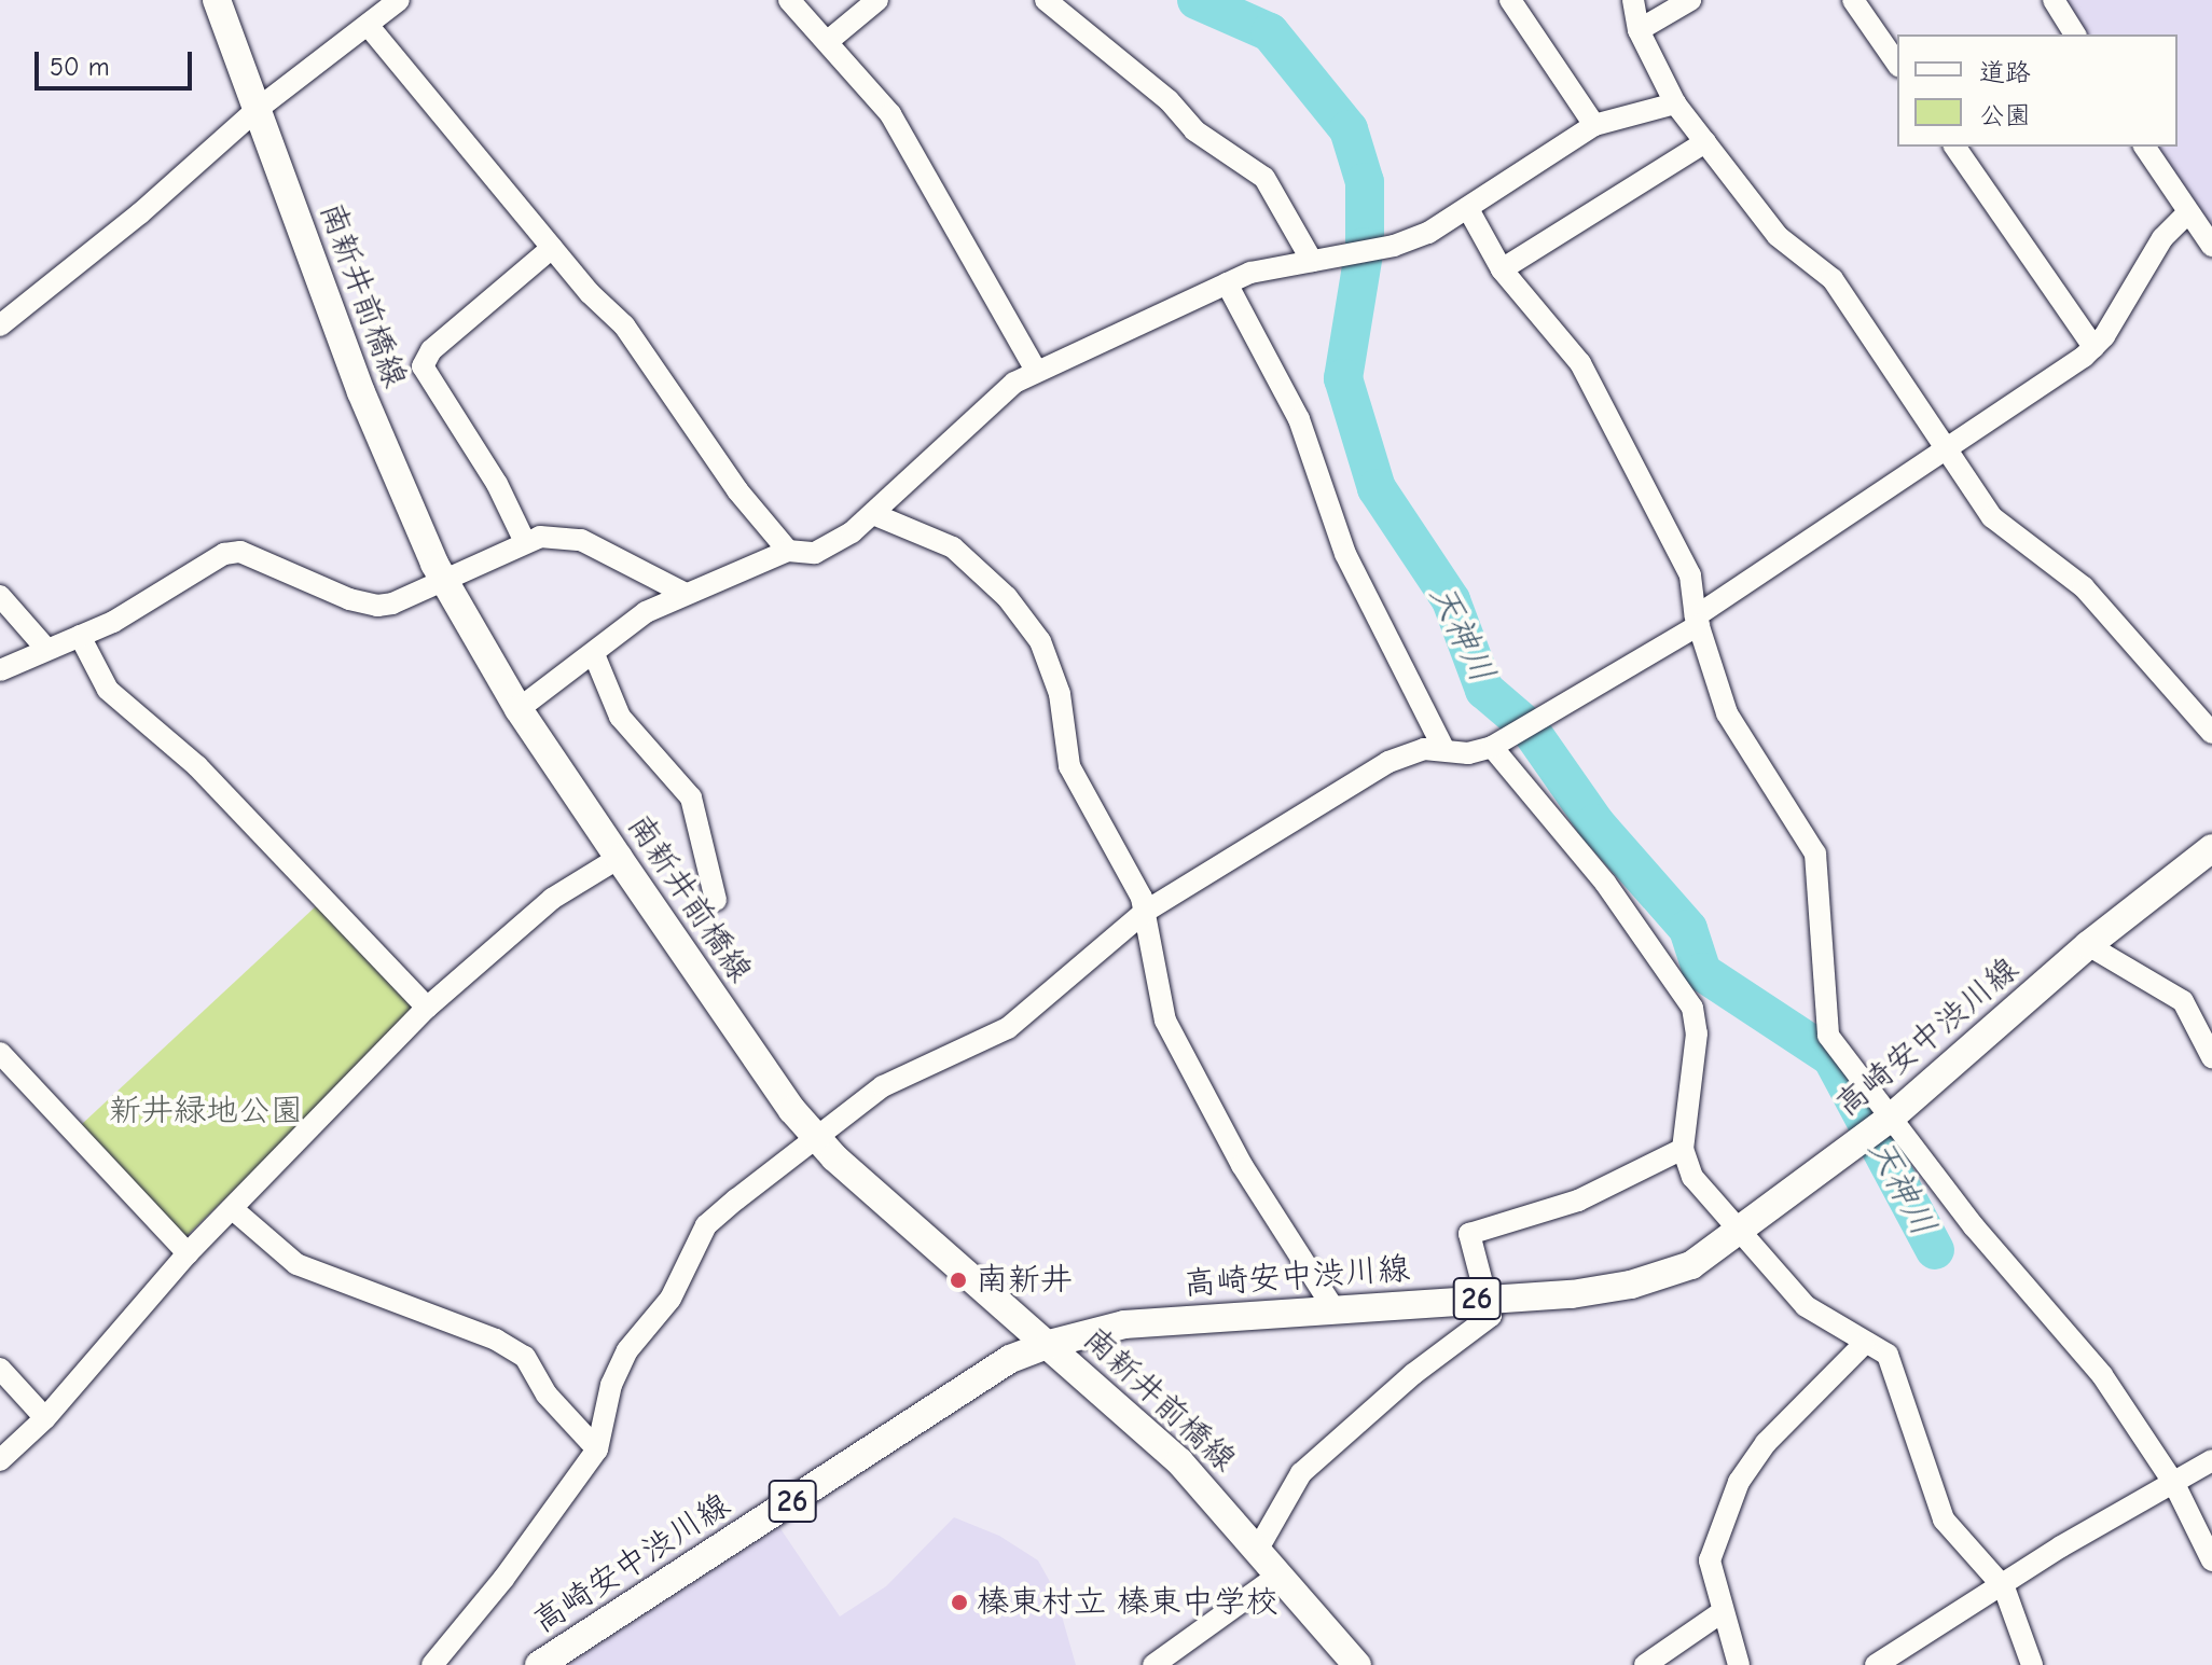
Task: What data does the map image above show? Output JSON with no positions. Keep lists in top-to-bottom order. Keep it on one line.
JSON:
{"streets":{"main road":["南新井前橋線","高崎安中渋川線","26"]},"crossings":[["南新井前橋線","高崎安中渋川線"]],"water":["天神川"],"parks":["新井緑地公園"],"places":["南新井","榛東村立 榛東中学校"],"legend":["道路","公園"],"scale_bar":"50 m"}
